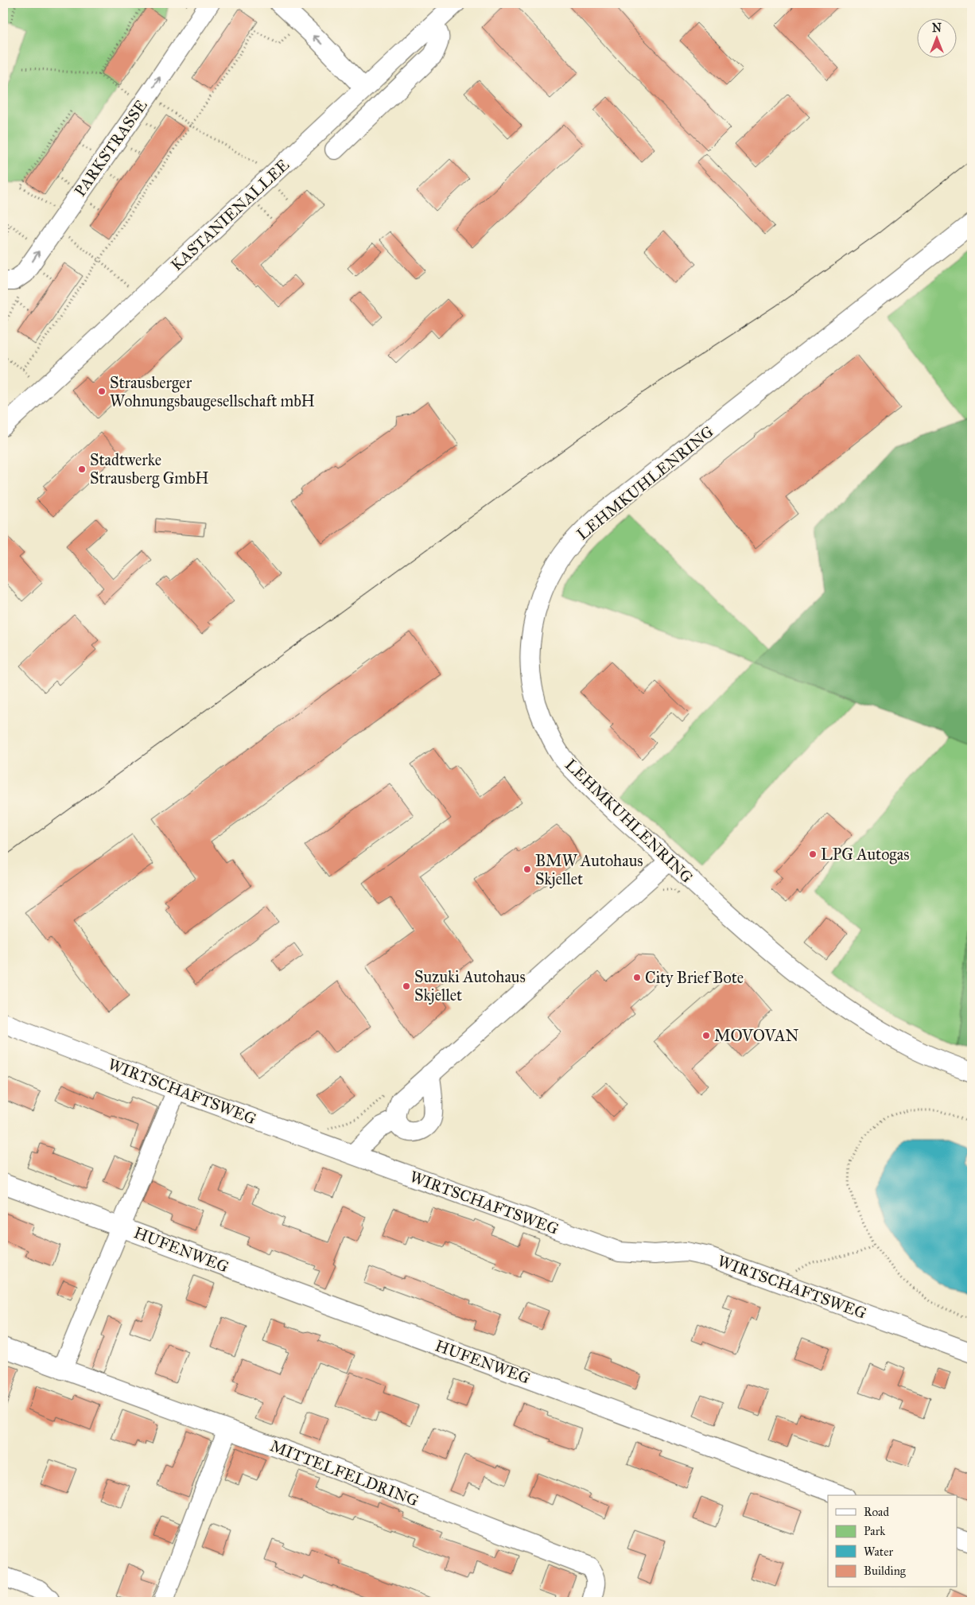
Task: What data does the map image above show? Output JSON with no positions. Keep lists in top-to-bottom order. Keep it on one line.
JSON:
{"streets":{"street":["PARKSTRASSE","KASTANIENALLEE","LEHMKUHLENRING","WIRTSCHAFTSWEG","HUFENWEG","MITTELFELDRING"]},"crossings":[["WIRTSCHAFTSWEG","HUFENWEG"]],"one_way":["PARKSTRASSE"],"places":["Strausberger Wohnungsbaugesellschaft mbH","Stadtwerke Strausberg GmbH","LPG Autogas","BMW Autohaus Skjellet","City Brief Bote","Suzuki Autohaus Skjellet","MOVOVAN"],"legend":["Road","Park","Water","Building"],"north":"top"}
